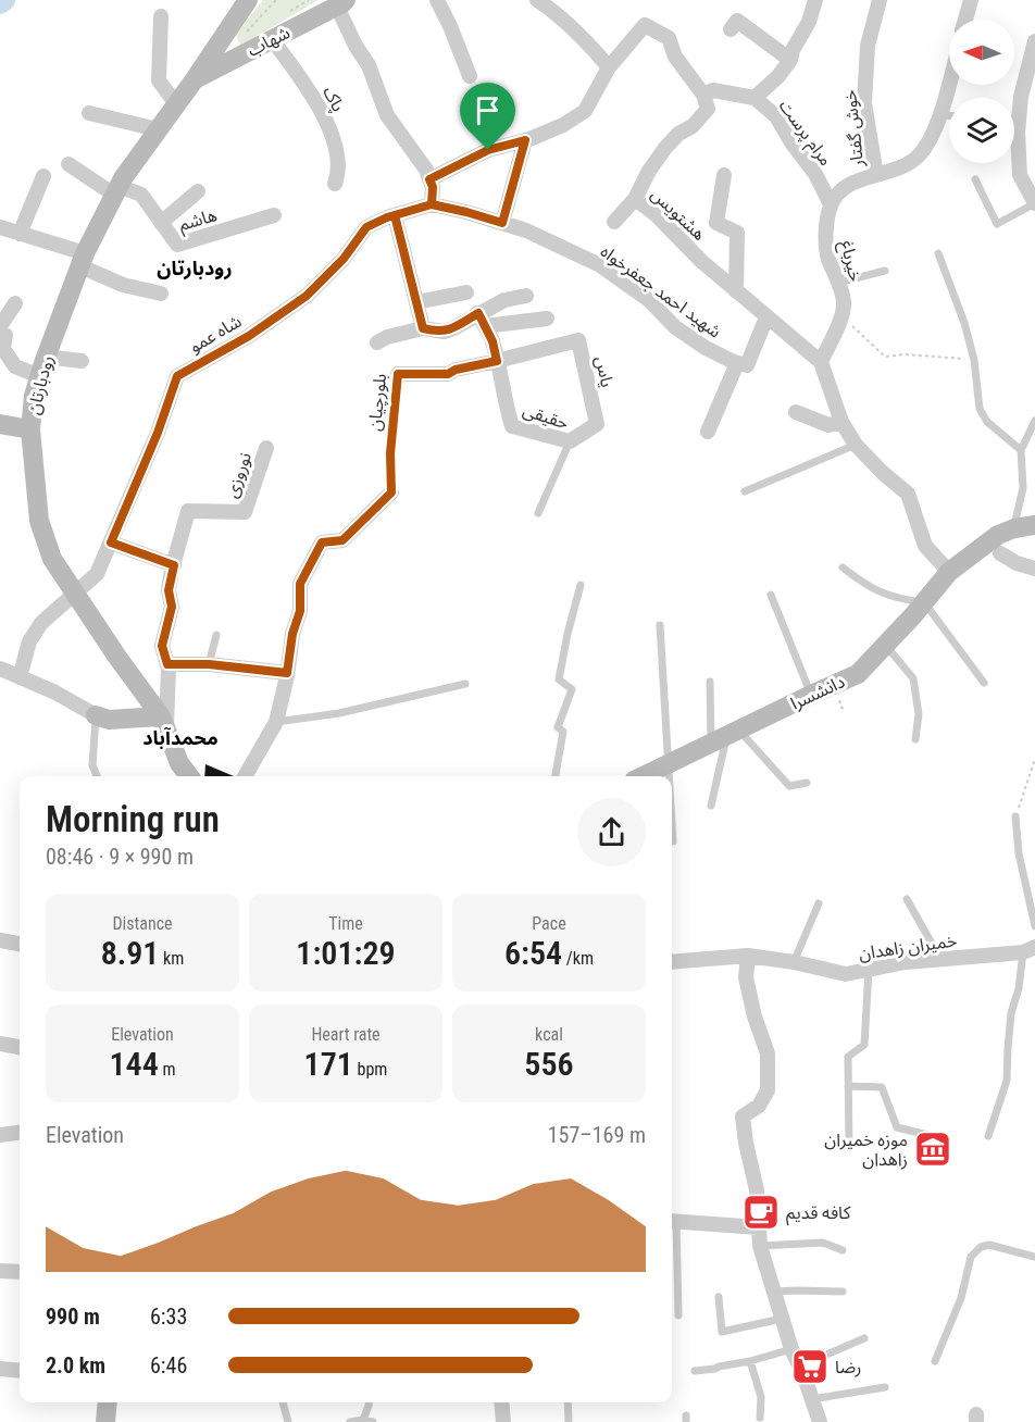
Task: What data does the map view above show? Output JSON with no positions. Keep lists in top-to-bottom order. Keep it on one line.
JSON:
{"streets":{"street":["شهاب","پاک","خوش گفتار","مرام پرست","هشتویس","هاشم","خیرباغ","شهید احمد جعفرخواه","شاه عمو","یاس","رودبارتان","حقیقی","نوروزی","دانشسرا","خمیران زاهدان"],"path":["بلورچیان"]},"crossings":[["شهاب","پاک"],["شهاب","رودبارتان"],["مرام پرست","هشتویس"],["مرام پرست","خیرباغ"],["هشتویس","خیرباغ"],["هاشم","رودبارتان"],["شهید احمد جعفرخواه","شاه عمو"],["شاه عمو","رودبارتان"],["یاس","حقیقی"],["رودبارتان","نوروزی"]],"districts":["رودبارتان","محمدآباد"],"places":{"museum":["موزه خمیران زاهدان"],"cafe":["کافه قدیم"],"supermarket":["رضا"]},"north":"left","page":{"heading":["Morning run","08:46 · 9 × 990 m"],"stats":[["Distance","8.91 km"],["Time","1:01:29"],["Pace","6:54 /km"],["Elevation","144 m"],["Heart rate","171 bpm"],["kcal","556"]],"chart":["Elevation","157–169 m"],"list":[{"name":"990 m","note":"6:33"},{"name":"2.0 km","note":"6:46"}]}}
